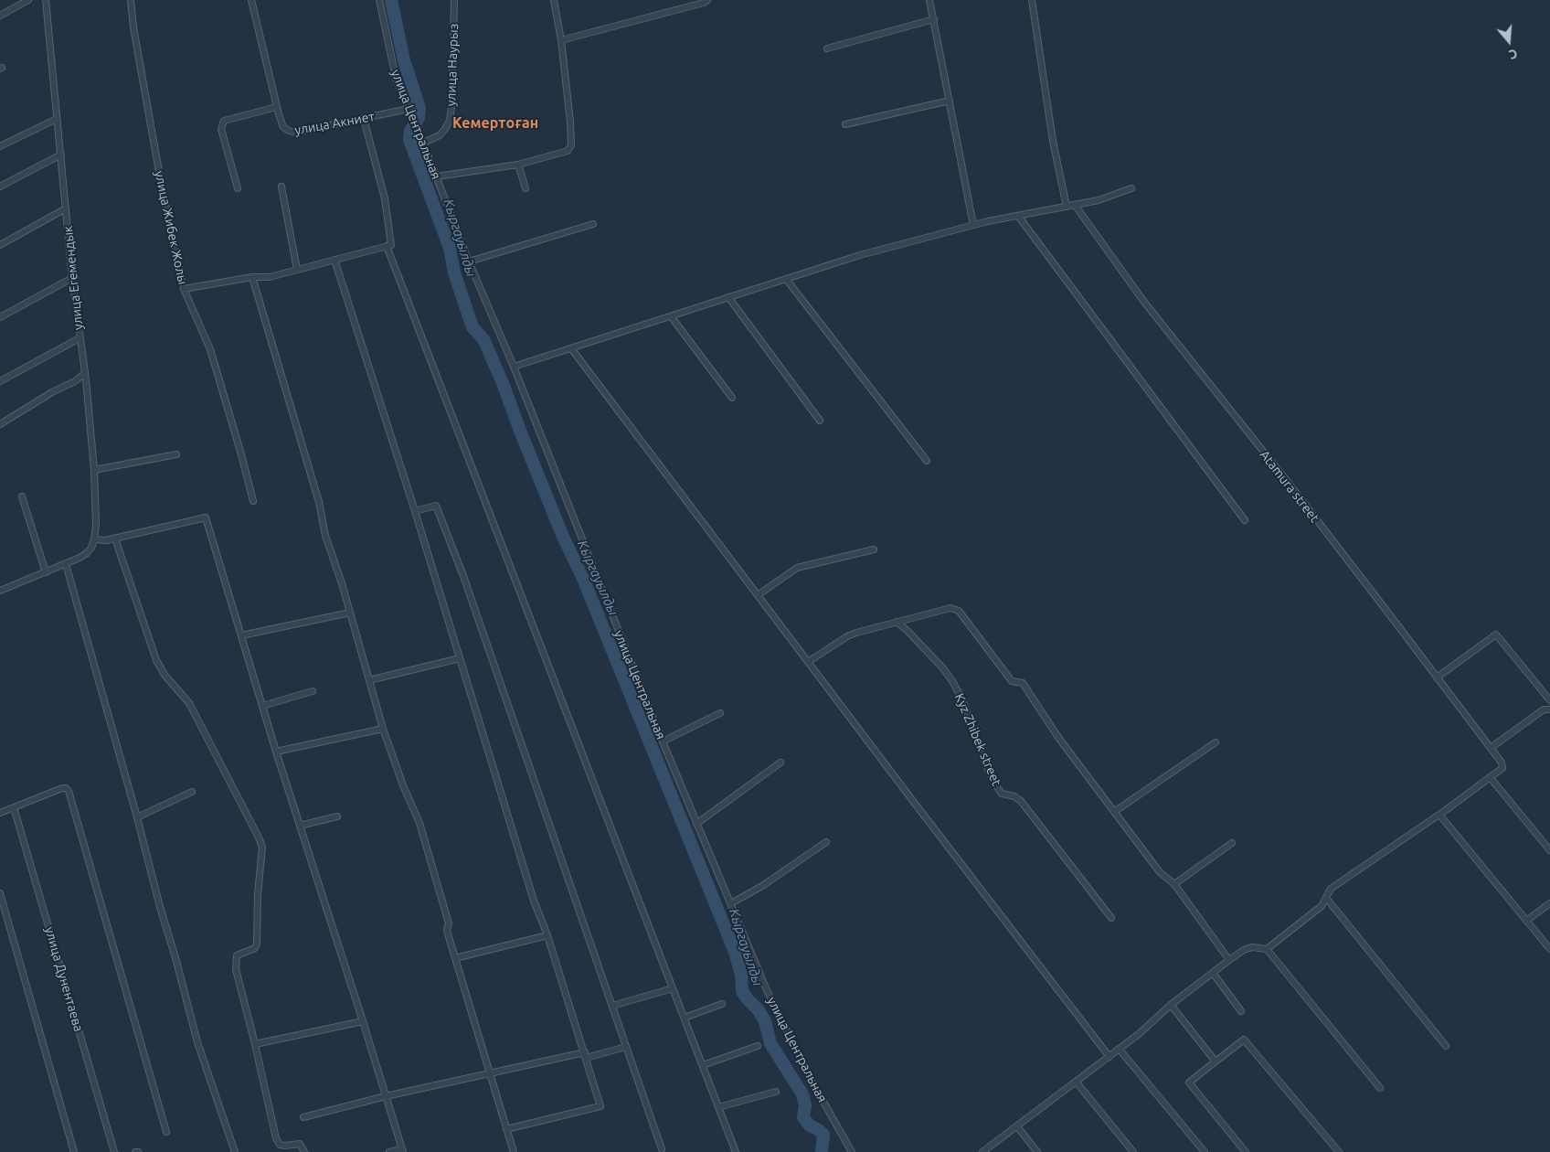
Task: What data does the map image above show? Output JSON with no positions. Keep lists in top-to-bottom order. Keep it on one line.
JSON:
{"streets":{"street":["улица Наурыз","улица Акниет","улица Центральная","улица Жибек Жолы","улица Егемендык","Atamura street","Kyz Zhibek street","улица Дунентаева"]},"crossings":[["улица Наурыз","улица Центральная"],["улица Акниет","улица Центральная"]],"districts":["Кемертоған"],"water":["Кыргауылды"],"north":"bottom"}
